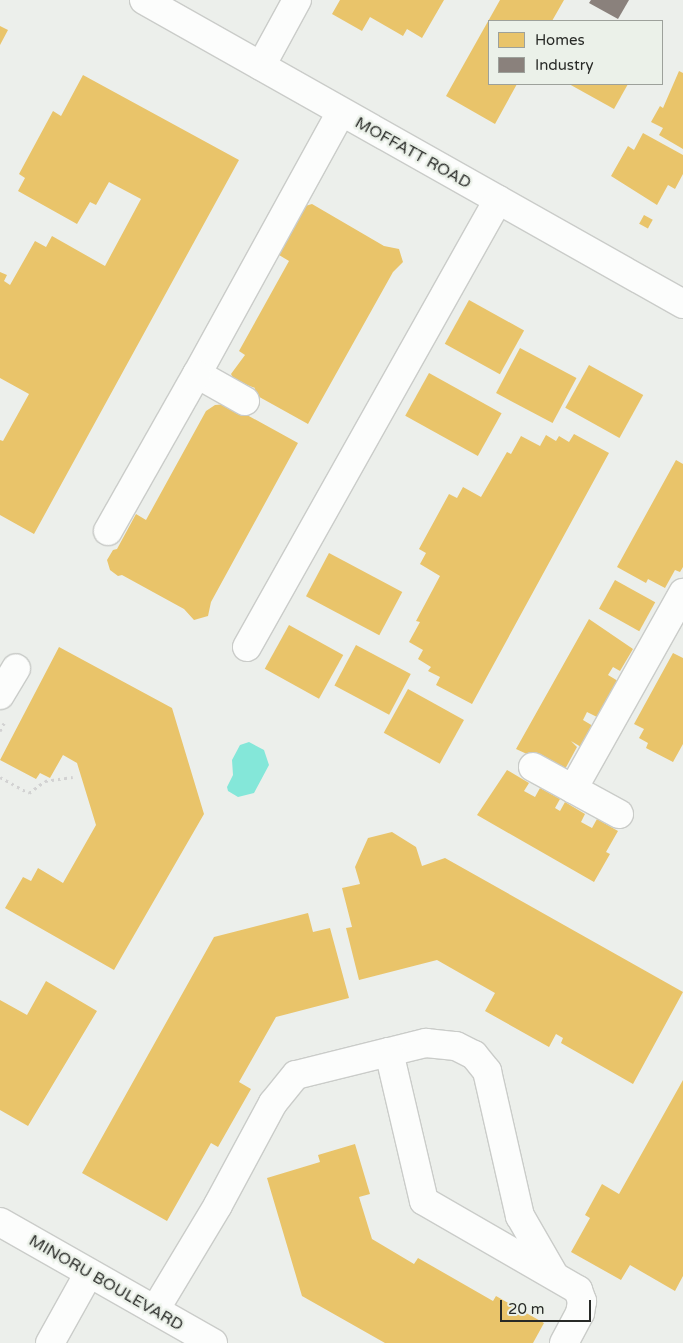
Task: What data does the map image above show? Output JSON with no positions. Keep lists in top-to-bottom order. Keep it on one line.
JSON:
{"streets":{"street":["MOFFATT ROAD","MINORU BOULEVARD"]},"legend":["Homes","Industry"],"scale_bar":"20 m"}
